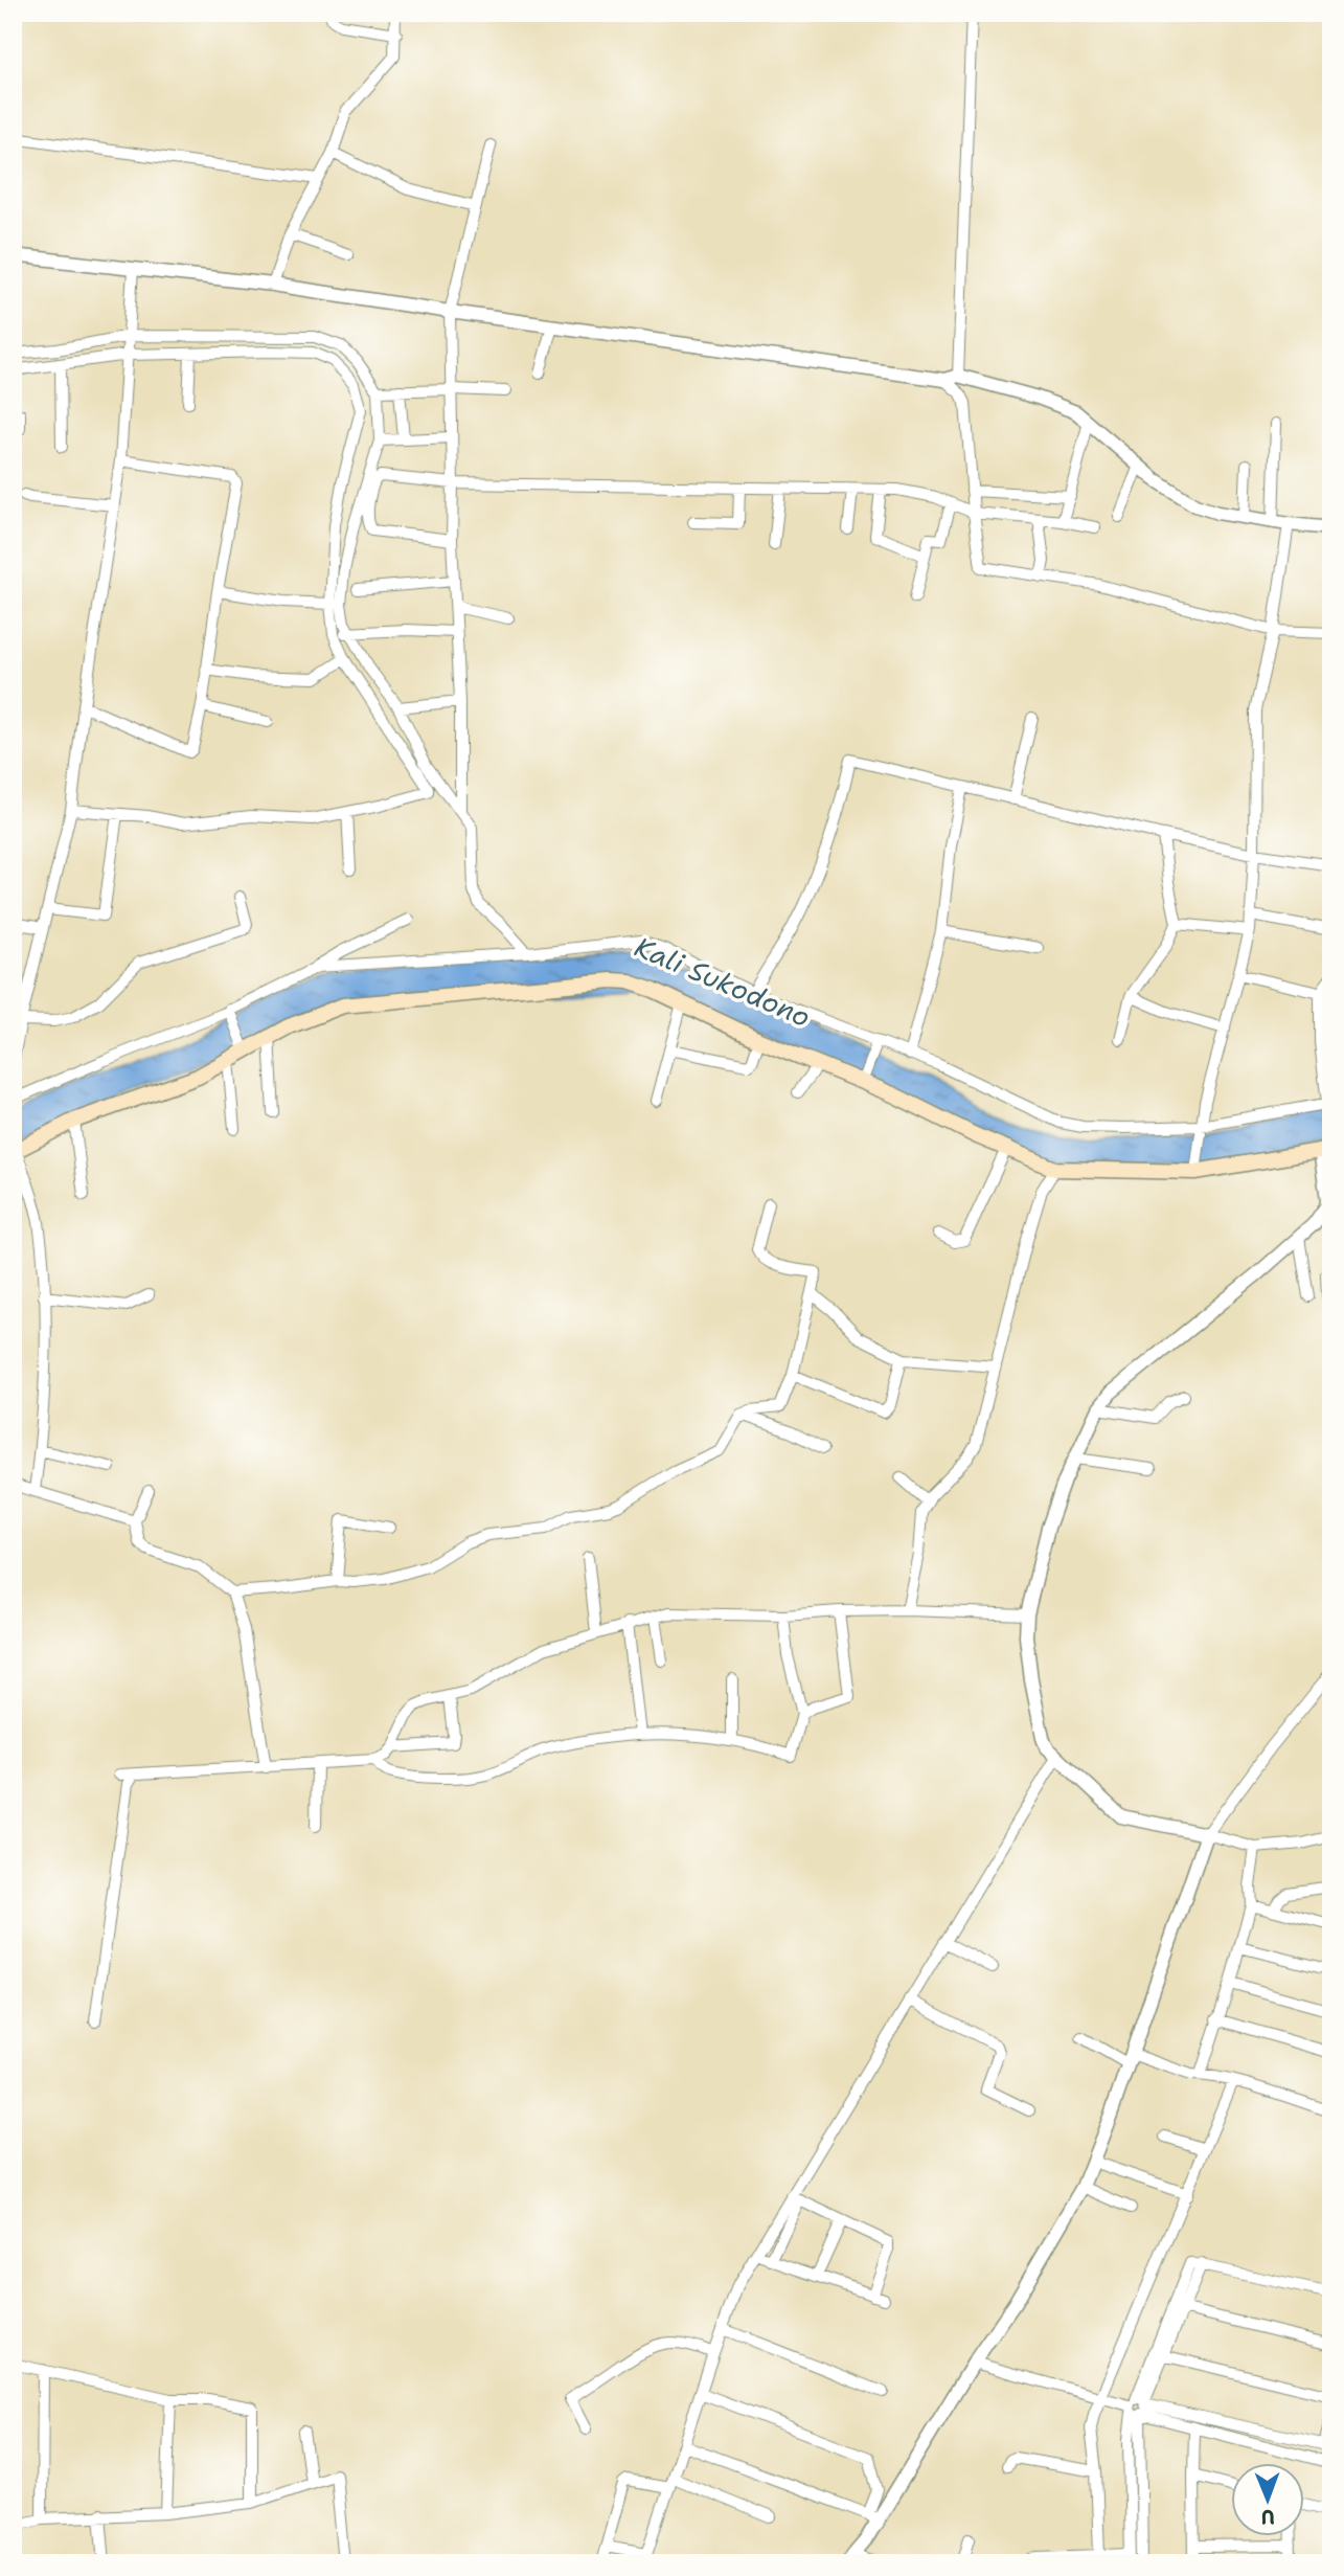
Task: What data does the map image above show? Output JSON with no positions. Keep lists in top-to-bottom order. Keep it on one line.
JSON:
{"water":["Kali Sukodono"],"north":"bottom"}
